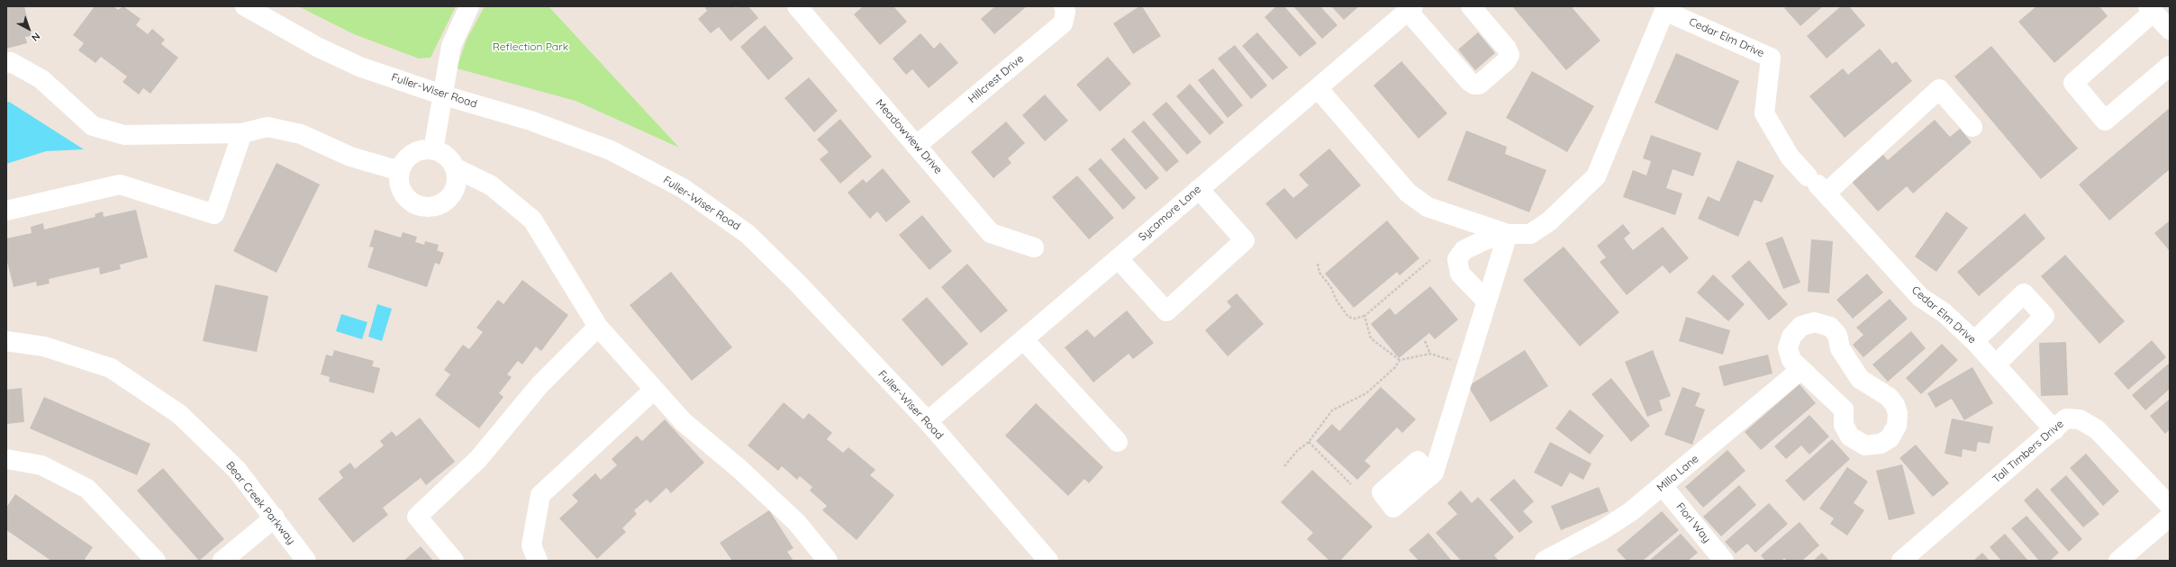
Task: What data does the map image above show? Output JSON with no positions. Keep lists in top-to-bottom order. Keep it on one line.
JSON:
{"streets":{"street":["Cedar Elm Drive","Hillcrest Drive","Fuller-Wiser Road","Meadowview Drive","Sycamore Lane","Tall Timbers Drive","Milla Lane","Bear Creek Parkway","Fiori Way"]},"crossings":[["Cedar Elm Drive","Tall Timbers Drive"],["Hillcrest Drive","Meadowview Drive"],["Fuller-Wiser Road","Sycamore Lane"],["Milla Lane","Fiori Way"]],"parks":["Reflection Park"],"north":"bottom right"}
